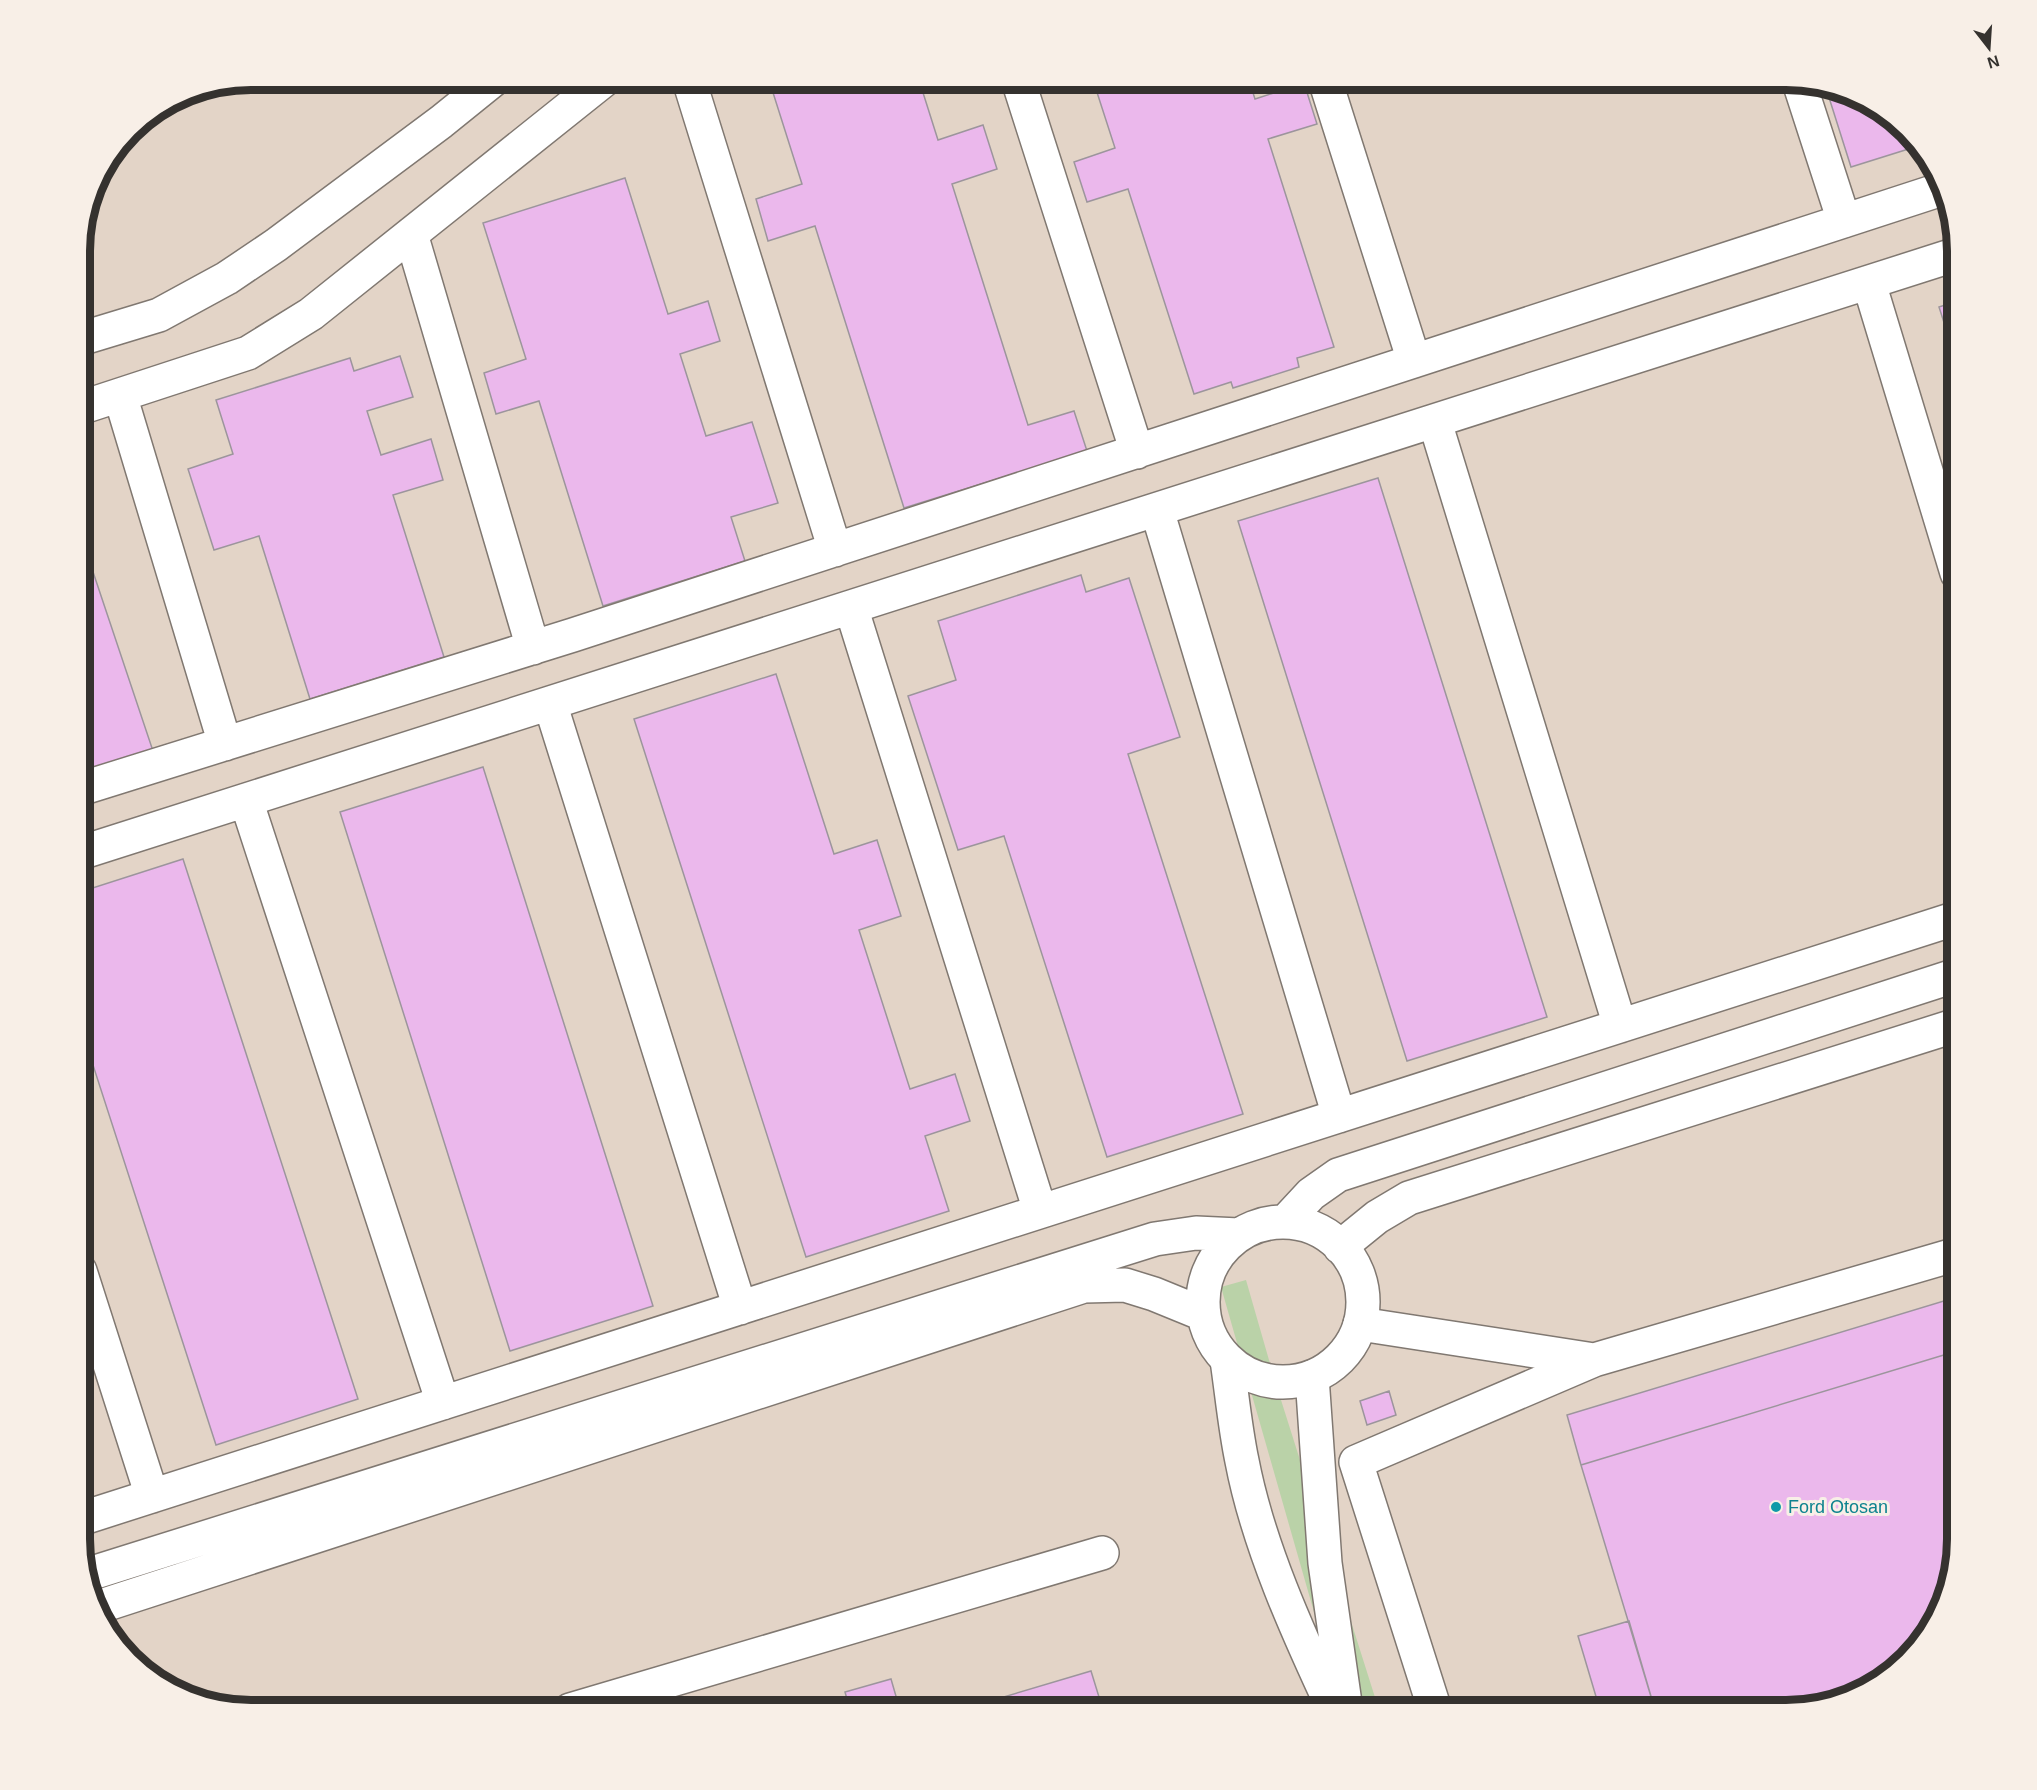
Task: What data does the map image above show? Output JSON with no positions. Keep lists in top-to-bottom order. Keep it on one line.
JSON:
{"places":["Ford Otosan"],"north":"bottom"}
